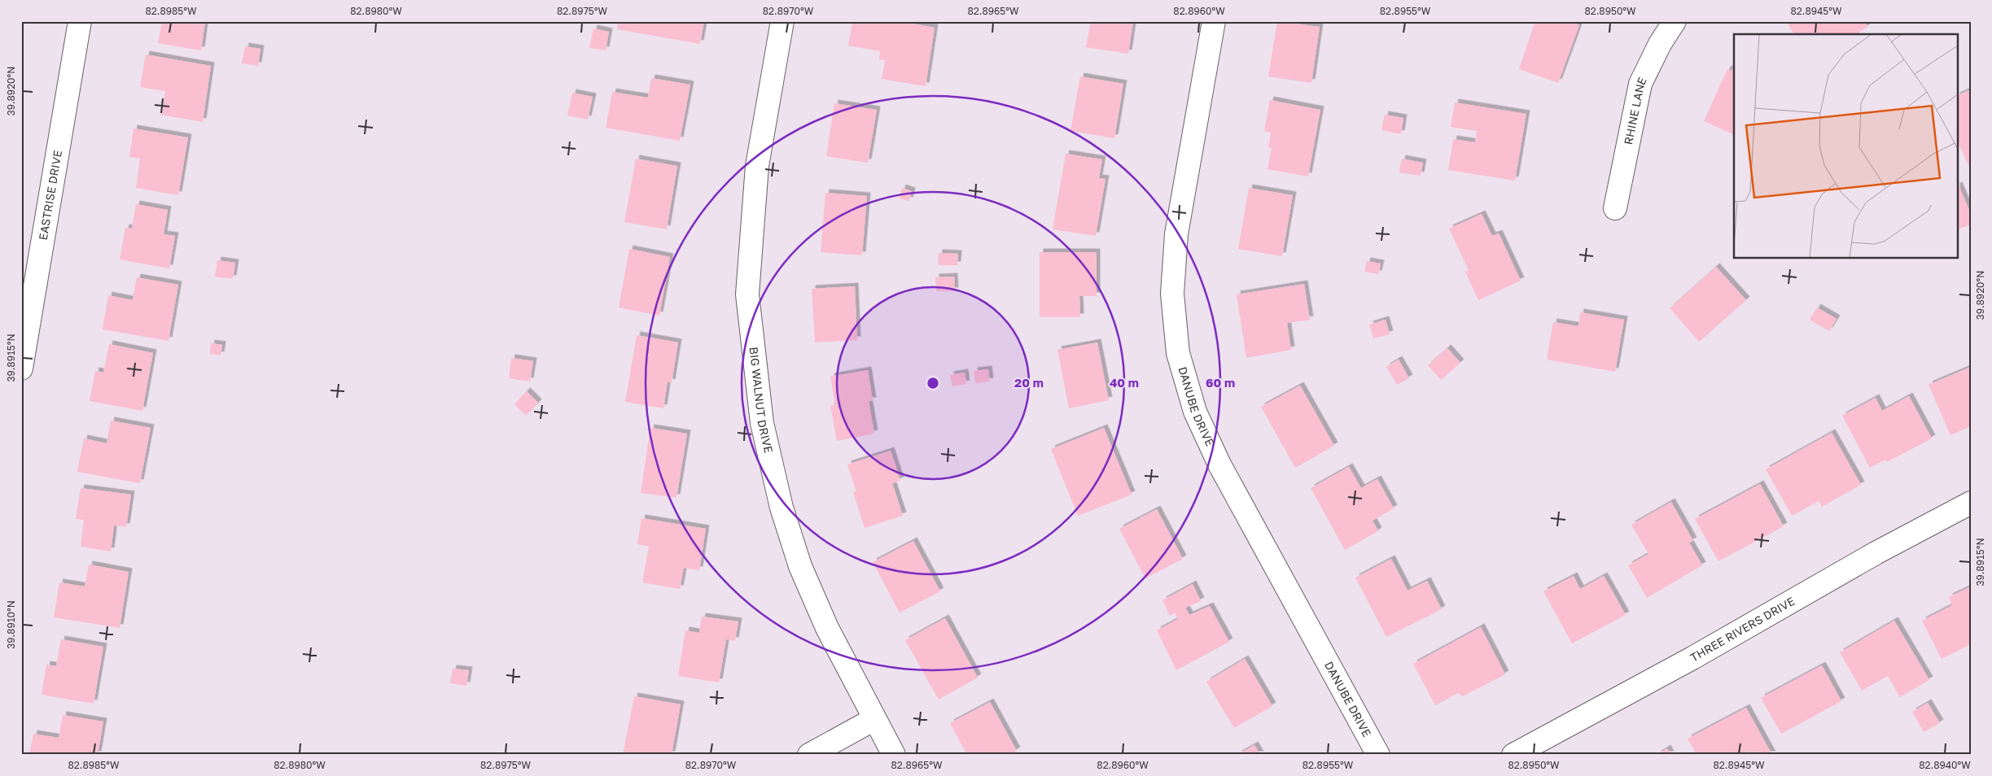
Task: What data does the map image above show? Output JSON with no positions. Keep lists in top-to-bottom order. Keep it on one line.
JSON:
{"streets":{"street":["RHINE LANE","EASTRISE DRIVE","BIG WALNUT DRIVE","DANUBE DRIVE","THREE RIVERS DRIVE"]},"coordinates":["82.8985°W","82.8980°W","82.8975°W","82.8970°W","82.8965°W","82.8960°W","82.8955°W","82.8950°W","82.8945°W","39.8920°N","39.8915°N","39.8910°N","82.8940°W"],"rings":["20 m","40 m","60 m"]}
